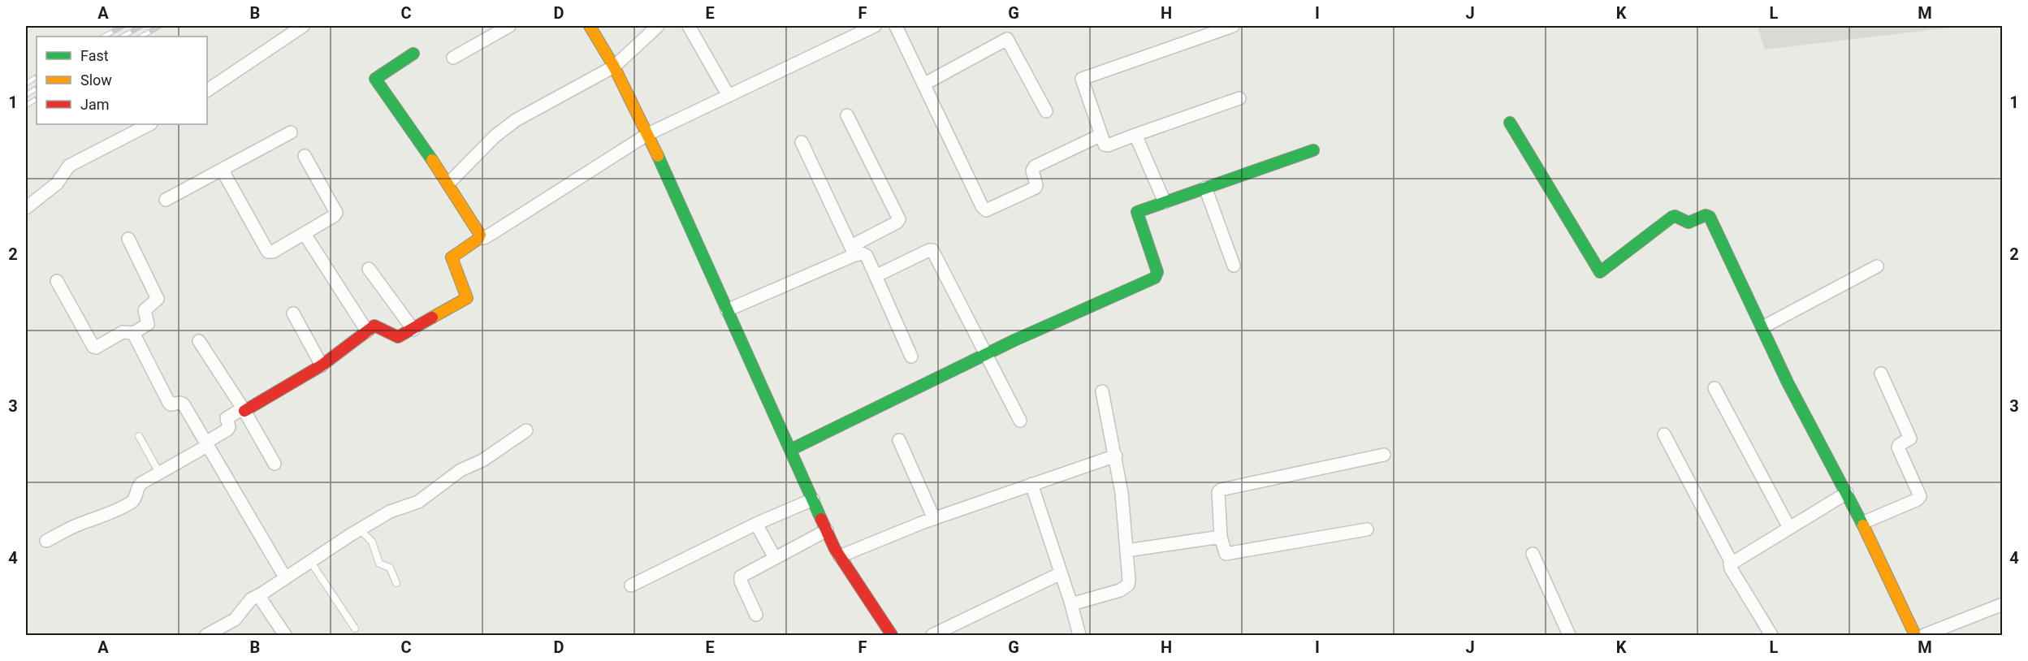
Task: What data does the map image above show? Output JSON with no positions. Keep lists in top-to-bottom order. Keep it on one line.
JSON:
{"legend":["Fast","Slow","Jam"],"grid":{"columns":["A","B","C","D","E","F","G","H","I","J","K","L","M"],"rows":["1","2","3","4"]}}
